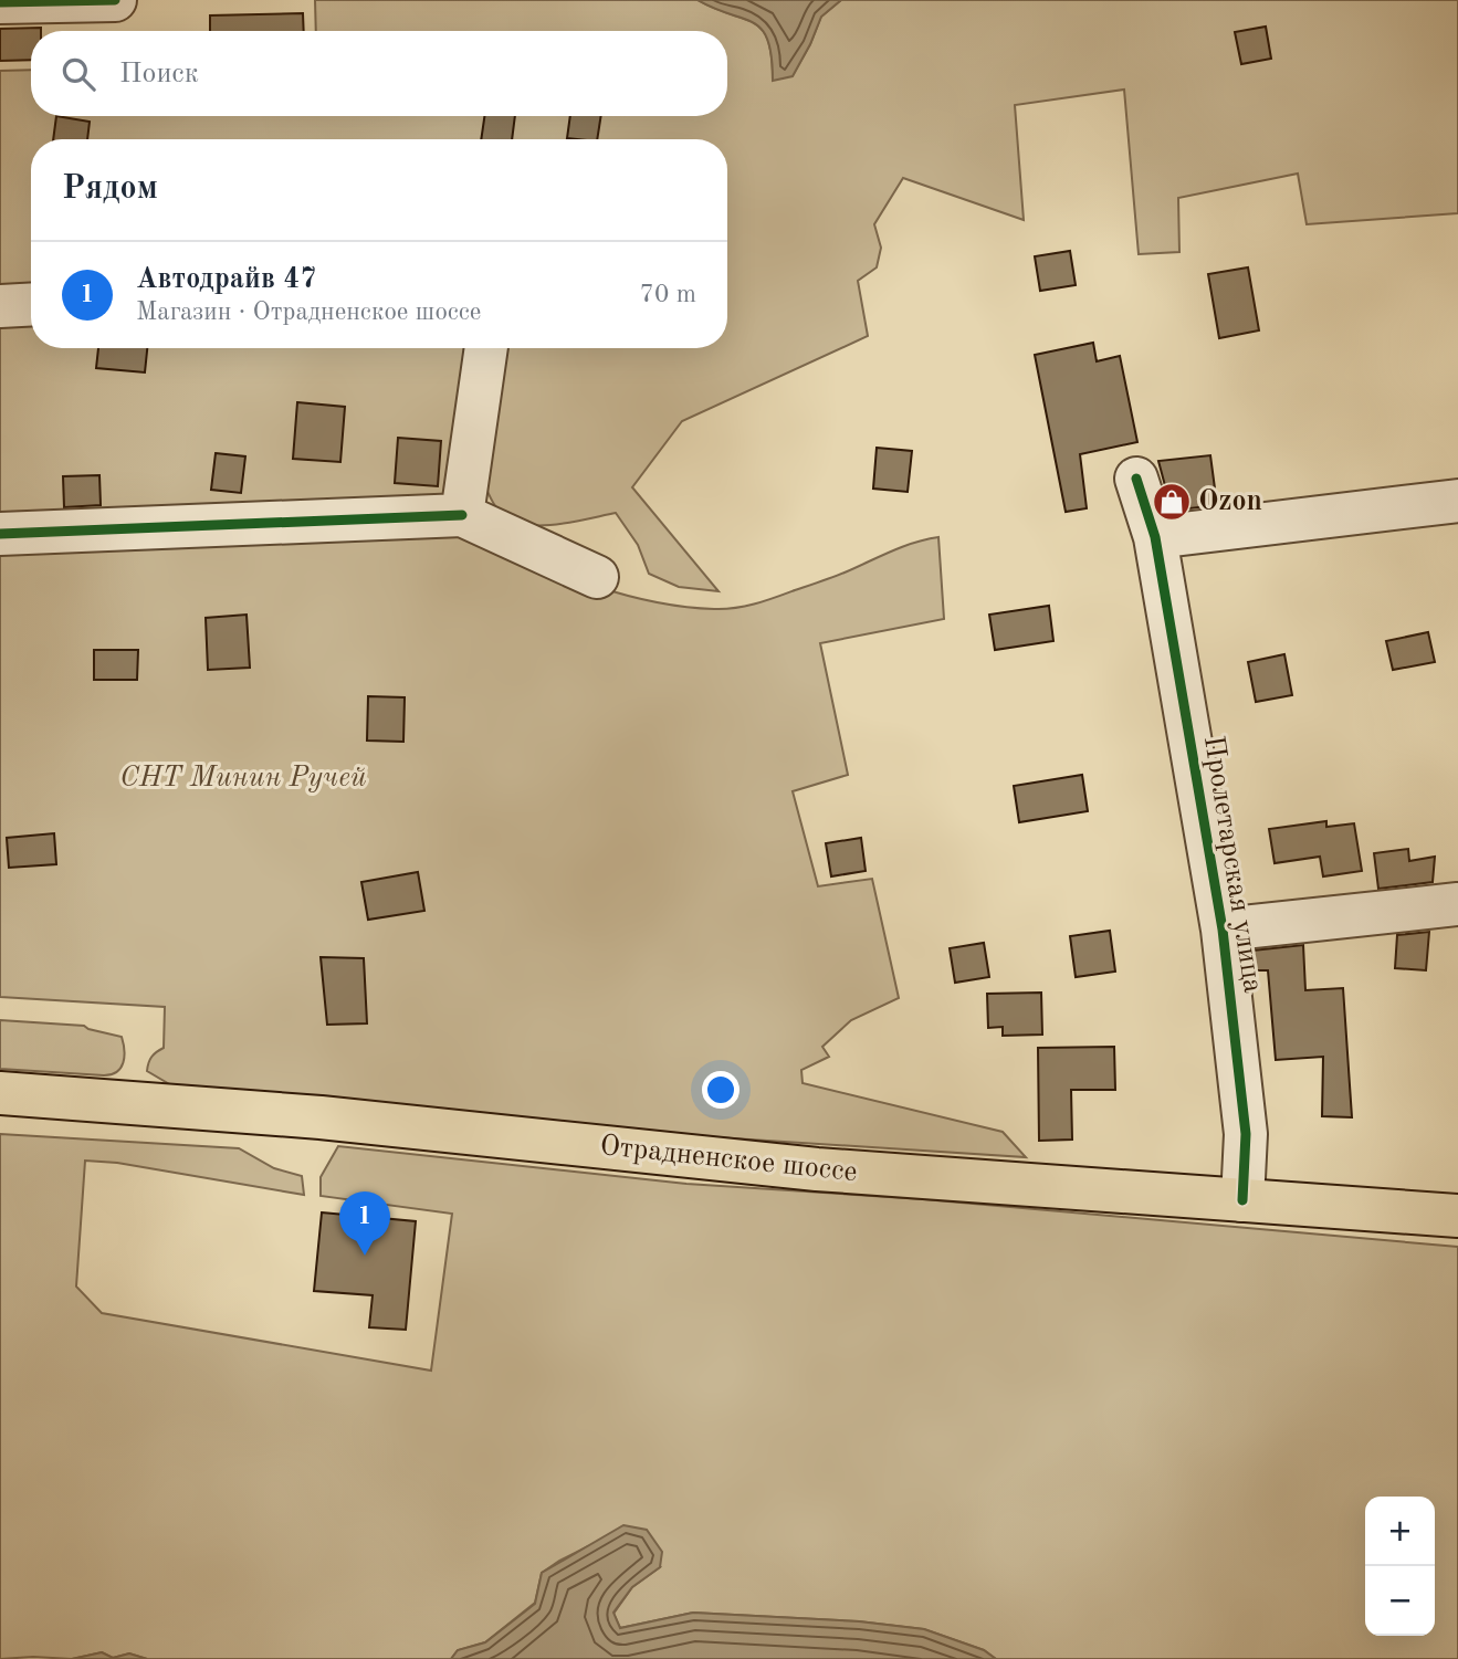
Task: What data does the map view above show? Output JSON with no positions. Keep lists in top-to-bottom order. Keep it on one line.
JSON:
{"streets":{"main road":["Отрадненское шоссе"],"street":["Пролетарская улица"]},"crossings":[["Пролетарская улица","Отрадненское шоссе"]],"parks":["СНТ Минин Ручей"],"places":{"shop":["Ozon"]},"page":{"search":"Поиск","heading":"Рядом","list":[{"mark":"1","name":"Автодрайв 47","note":"Магазин · Отрадненское шоссе","value":"70 m"}],"pins":"1","map_buttons":["+","−"]}}
